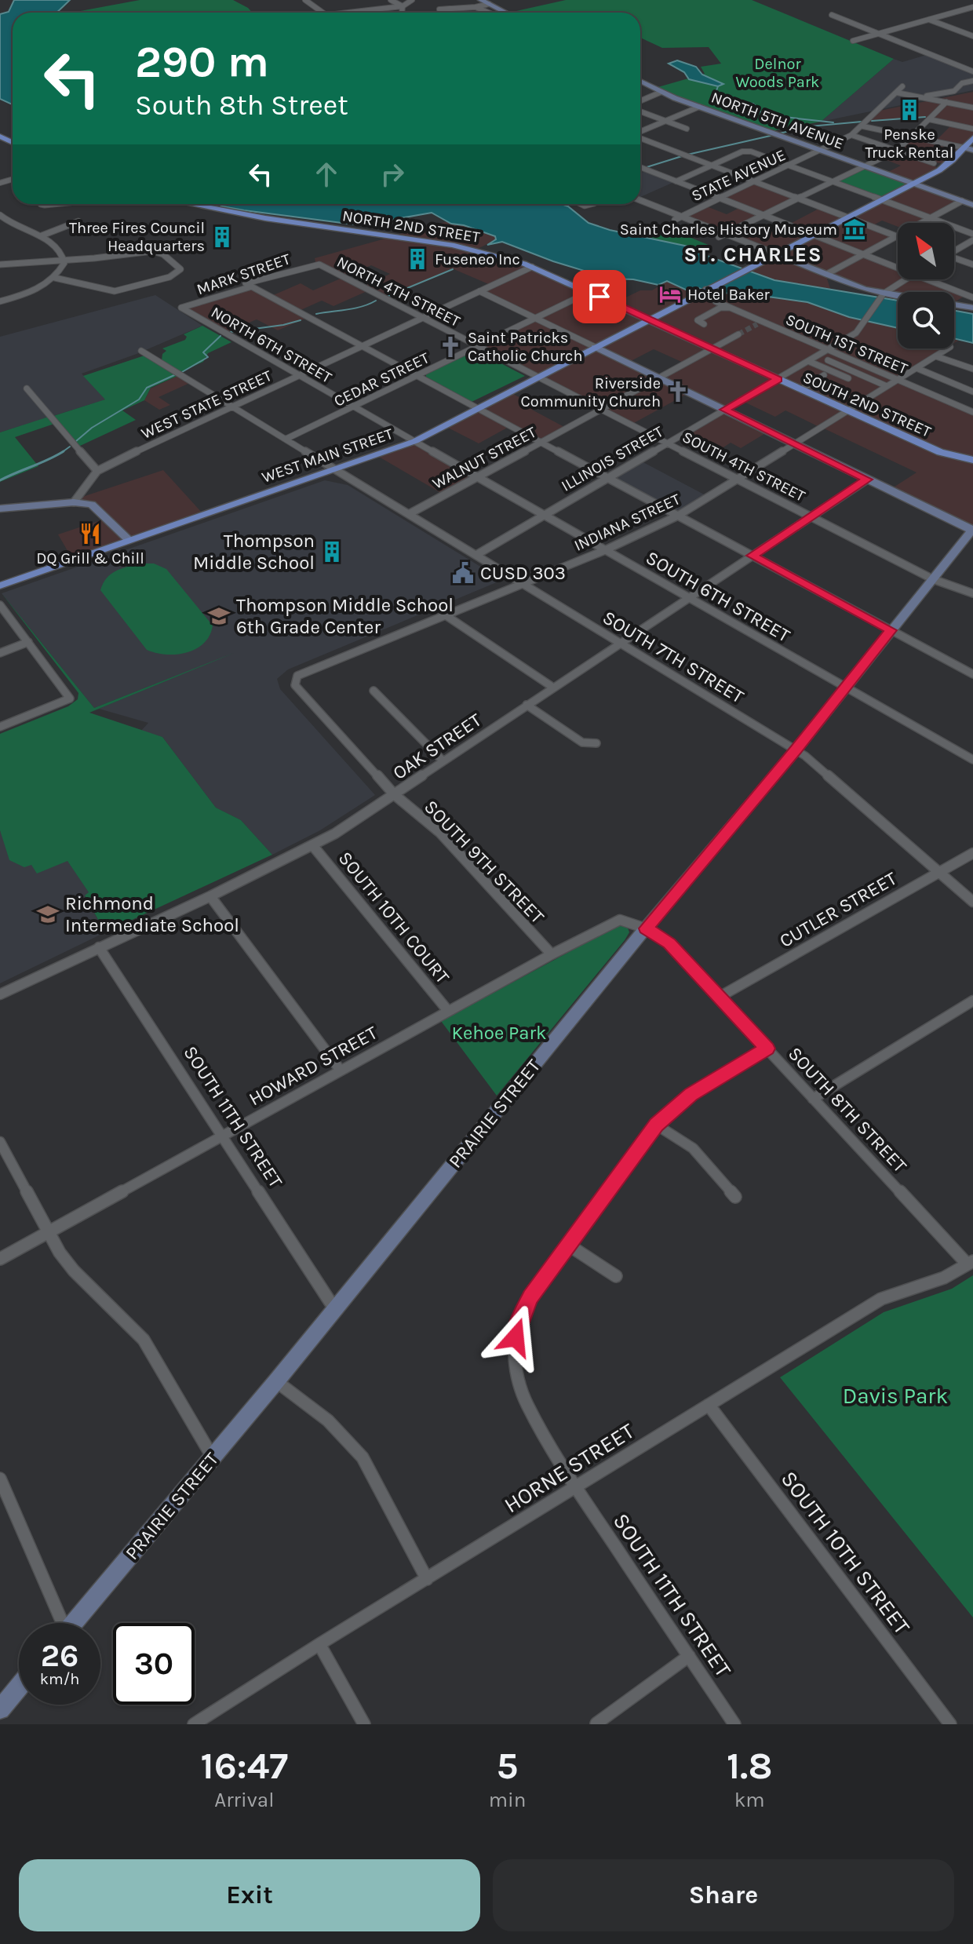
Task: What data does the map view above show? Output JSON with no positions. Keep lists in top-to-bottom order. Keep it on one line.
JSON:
{"streets":{"main road":["NORTH 2ND STREET","SOUTH 2ND STREET","WEST MAIN STREET"],"street":["NORTH 5TH AVENUE","STATE AVENUE","MARK STREET","NORTH 4TH STREET","SOUTH 1ST STREET","NORTH 6TH STREET","CEDAR STREET","WEST STATE STREET","WALNUT STREET","ILLINOIS STREET","SOUTH 4TH STREET","INDIANA STREET","SOUTH 6TH STREET","SOUTH 7TH STREET","OAK STREET","SOUTH 9TH STREET","CUTLER STREET","SOUTH 10TH COURT","HOWARD STREET","SOUTH 8TH STREET","PRAIRIE STREET","SOUTH 11TH STREET","HORNE STREET","SOUTH 10TH STREET"]},"crossings":[["NORTH 5TH AVENUE","STATE AVENUE"],["NORTH 5TH AVENUE","WEST MAIN STREET"],["NORTH 2ND STREET","CEDAR STREET"],["NORTH 2ND STREET","WEST STATE STREET"],["NORTH 2ND STREET","SOUTH 2ND STREET"],["NORTH 2ND STREET","WEST MAIN STREET"],["MARK STREET","NORTH 4TH STREET"],["MARK STREET","NORTH 6TH STREET"],["NORTH 4TH STREET","CEDAR STREET"],["NORTH 4TH STREET","WEST STATE STREET"],["NORTH 4TH STREET","WEST MAIN STREET"],["NORTH 4TH STREET","SOUTH 4TH STREET"],["SOUTH 1ST STREET","WEST MAIN STREET"],["SOUTH 1ST STREET","ILLINOIS STREET"],["SOUTH 1ST STREET","INDIANA STREET"],["NORTH 6TH STREET","CEDAR STREET"],["NORTH 6TH STREET","WEST STATE STREET"],["NORTH 6TH STREET","WEST MAIN STREET"],["NORTH 6TH STREET","SOUTH 6TH STREET"],["CEDAR STREET","SOUTH 7TH STREET"],["WEST STATE STREET","SOUTH 7TH STREET"],["SOUTH 2ND STREET","WEST MAIN STREET"],["SOUTH 2ND STREET","WALNUT STREET"],["SOUTH 2ND STREET","ILLINOIS STREET"],["SOUTH 2ND STREET","INDIANA STREET"],["WEST MAIN STREET","SOUTH 4TH STREET"],["WEST MAIN STREET","SOUTH 6TH STREET"],["WEST MAIN STREET","SOUTH 7TH STREET"],["WALNUT STREET","SOUTH 4TH STREET"],["WALNUT STREET","SOUTH 6TH STREET"],["WALNUT STREET","SOUTH 7TH STREET"],["ILLINOIS STREET","SOUTH 4TH STREET"],["ILLINOIS STREET","SOUTH 6TH STREET"],["ILLINOIS STREET","SOUTH 7TH STREET"],["SOUTH 4TH STREET","INDIANA STREET"],["SOUTH 4TH STREET","OAK STREET"],["SOUTH 4TH STREET","PRAIRIE STREET"],["INDIANA STREET","SOUTH 6TH STREET"],["INDIANA STREET","SOUTH 7TH STREET"],["INDIANA STREET","SOUTH 9TH STREET"],["SOUTH 6TH STREET","OAK STREET"],["SOUTH 6TH STREET","PRAIRIE STREET"],["SOUTH 7TH STREET","OAK STREET"],["SOUTH 7TH STREET","CUTLER STREET"],["SOUTH 7TH STREET","PRAIRIE STREET"],["OAK STREET","SOUTH 9TH STREET"],["OAK STREET","SOUTH 10TH COURT"],["OAK STREET","SOUTH 11TH STREET"],["SOUTH 9TH STREET","HOWARD STREET"],["CUTLER STREET","SOUTH 8TH STREET"],["SOUTH 10TH COURT","HOWARD STREET"],["HOWARD STREET","SOUTH 8TH STREET"],["HOWARD STREET","PRAIRIE STREET"],["HOWARD STREET","SOUTH 11TH STREET"],["SOUTH 8TH STREET","PRAIRIE STREET"],["SOUTH 8TH STREET","SOUTH 11TH STREET"],["SOUTH 8TH STREET","HORNE STREET"],["PRAIRIE STREET","SOUTH 11TH STREET"],["SOUTH 11TH STREET","HORNE STREET"],["HORNE STREET","SOUTH 10TH STREET"]],"districts":["ST. CHARLES"],"parks":["Delnor Woods Park","Kehoe Park","Davis Park"],"places":{"building":["Penske Truck Rental","Three Fires Council Headquarters","Fuseneo Inc","Thompson Middle School"],"museum":["Saint Charles History Museum"],"hotel":["Hotel Baker"],"church":["Saint Patricks Catholic Church","Riverside Community Church"],"restaurant":["DQ Grill & Chill"],"public building":["CUSD 303"],"school or university":["Thompson Middle School 6th Grade Center","Richmond Intermediate School"]},"north":"top left","page":{"turn":["290 m","South 8th Street"],"speed":"26 km/h","limit":"30","eta":["16:47","Arrival","5","min","1.8","km"],"buttons":["Exit","Share"]}}
